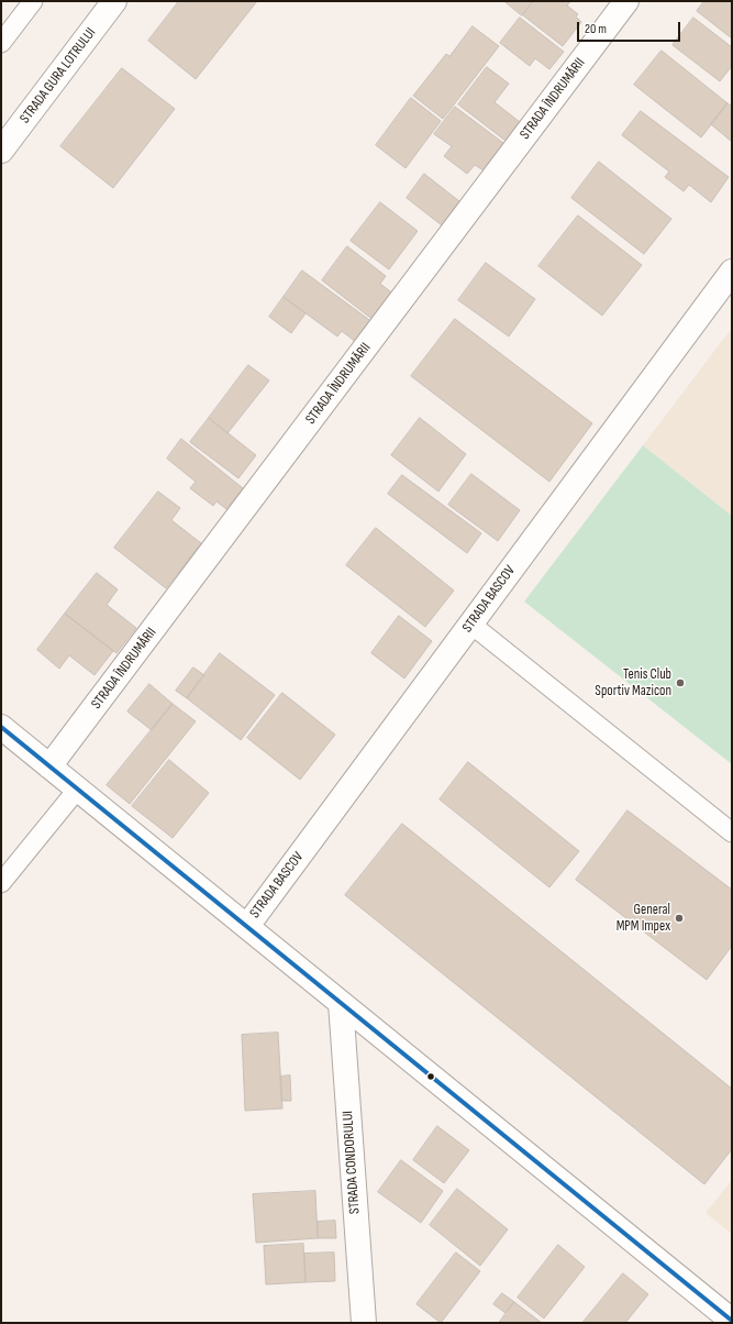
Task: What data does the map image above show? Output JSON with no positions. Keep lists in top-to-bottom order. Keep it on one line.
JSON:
{"streets":{"street":["STRADA GURA LOTRULUI","STRADA ÎNDRUMĂRII","STRADA BASCOV","STRADA CONDORULUI"]},"places":["Tenis Club Sportiv Mazicon","General MPM Impex"],"scale_bar":"20 m"}
